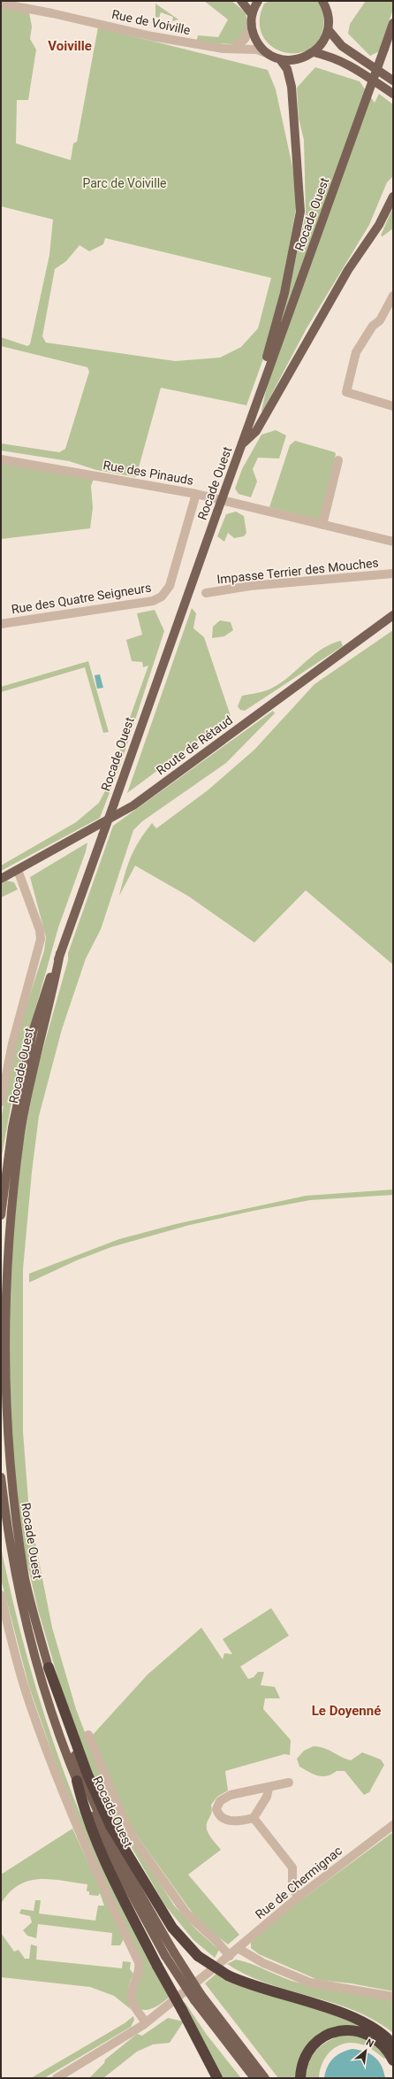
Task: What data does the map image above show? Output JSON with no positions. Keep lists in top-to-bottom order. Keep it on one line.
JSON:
{"streets":{"main road":["Rocade Ouest","Route de Rétaud"],"street":["Rue de Voiville","Rue des Pinauds","Impasse Terrier des Mouches","Rue des Quatre Seigneurs","Rue de Chermignac"]},"crossings":[["Rue des Pinauds","Rue des Quatre Seigneurs"]],"districts":["Voiville","Le Doyenné"],"parks":["Parc de Voiville"],"north":"top right"}
